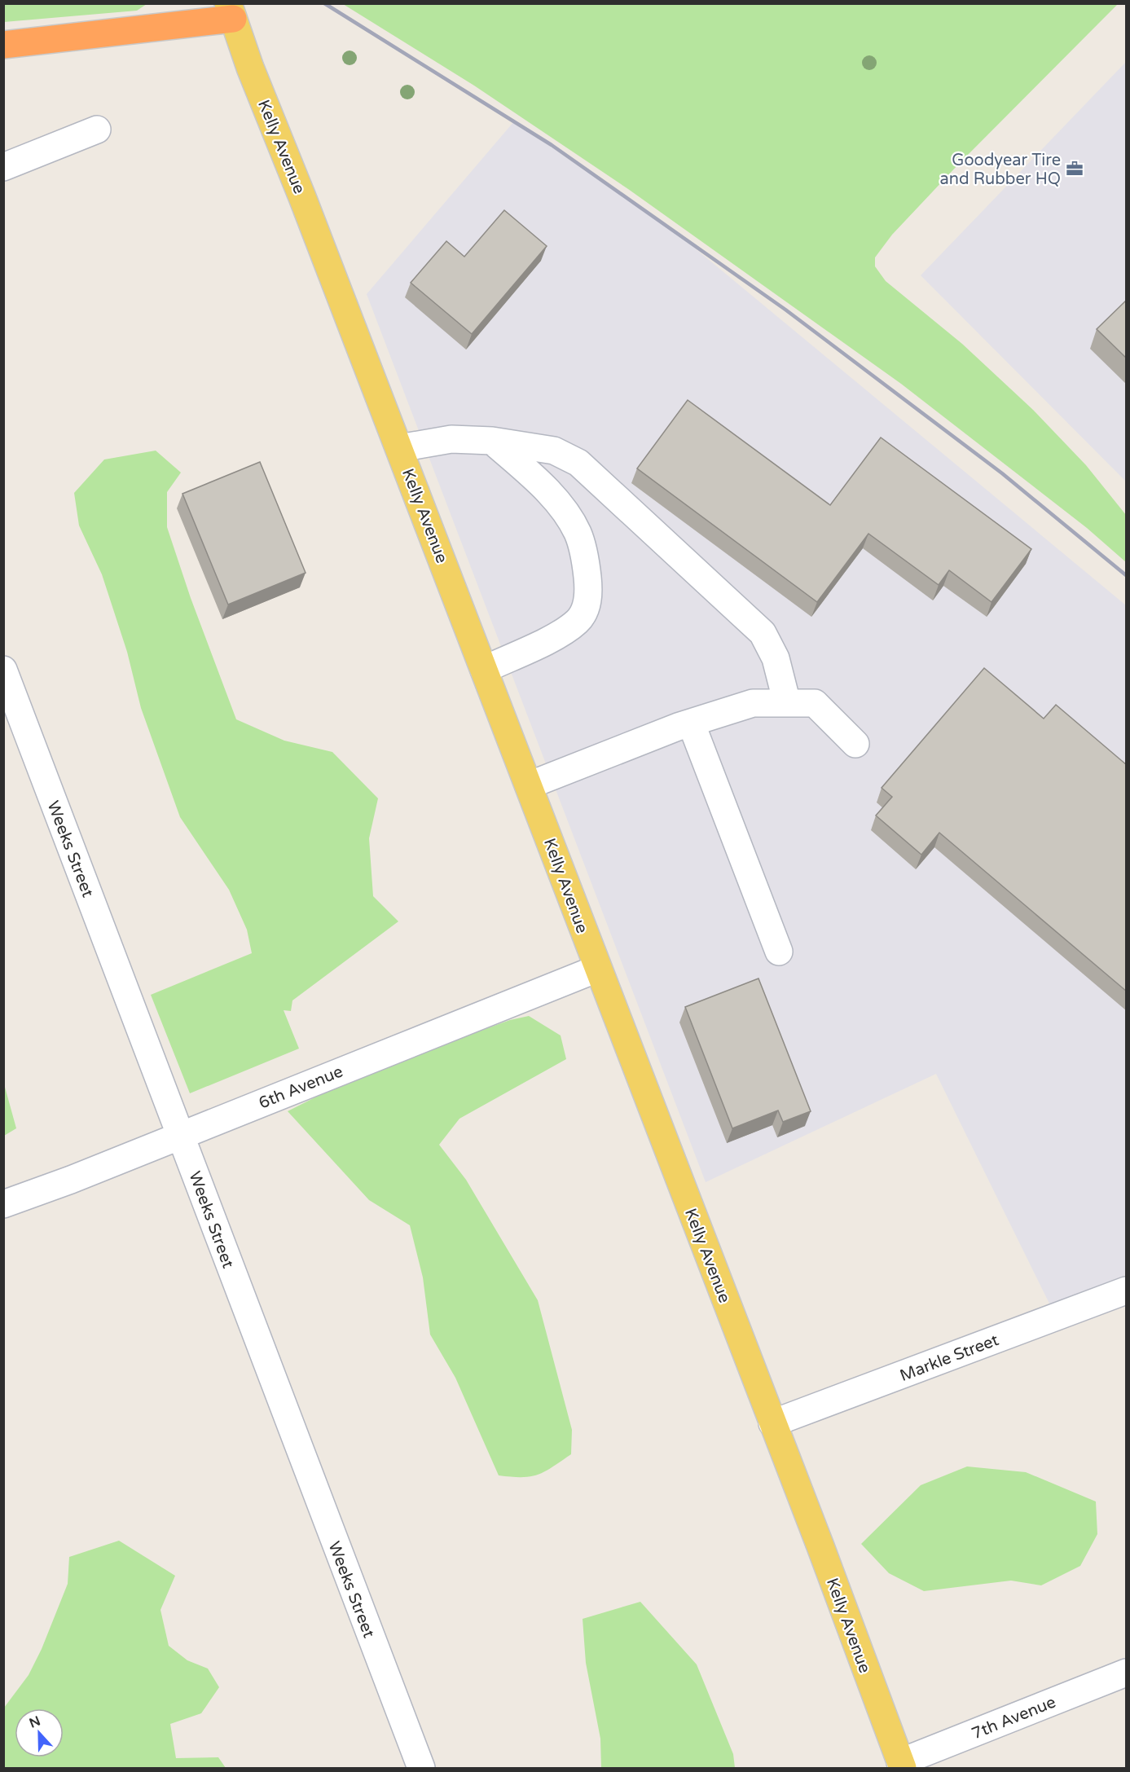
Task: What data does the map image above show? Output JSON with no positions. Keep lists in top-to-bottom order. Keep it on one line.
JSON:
{"streets":{"main road":["Kelly Avenue"],"street":["Weeks Street","6th Avenue","Markle Street","7th Avenue"]},"crossings":[["Kelly Avenue","6th Avenue"],["Kelly Avenue","Markle Street"],["Kelly Avenue","7th Avenue"],["Weeks Street","6th Avenue"]],"places":{"office":["Goodyear Tire and Rubber HQ"]},"north":"top"}
